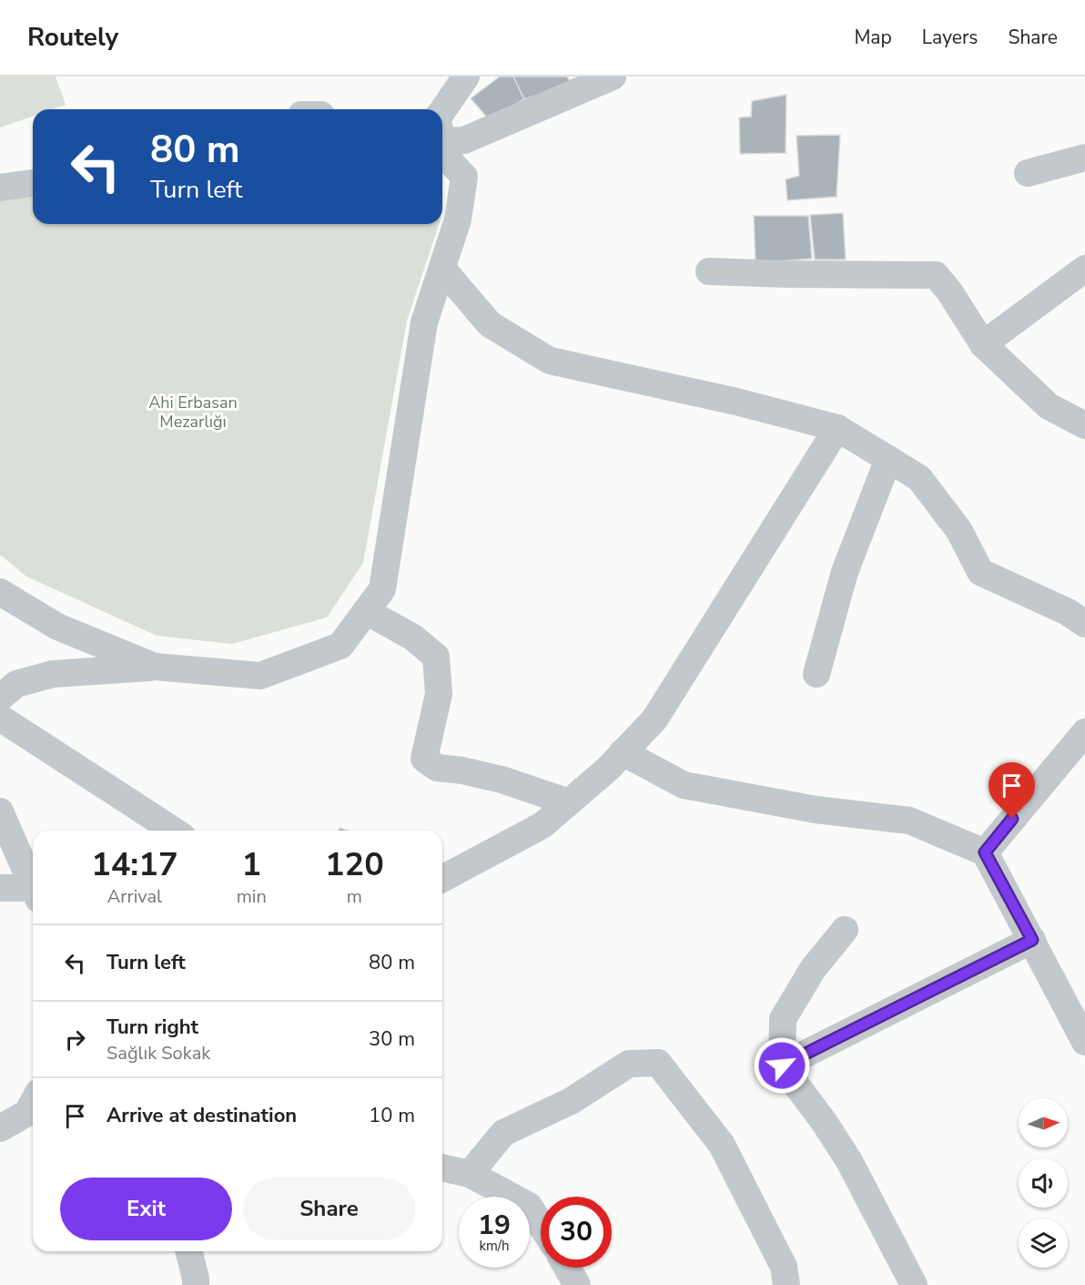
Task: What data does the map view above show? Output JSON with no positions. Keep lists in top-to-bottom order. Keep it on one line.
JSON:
{"parks":["Ahi Erbasan Mezarlığı"],"north":"right","page":{"header":"Routely","nav":["Map","Layers","Share"],"turn":["80 m","Turn left"],"eta":["14:17","Arrival","1","min","120","m"],"list":[{"name":"Turn left","value":"80 m"},{"name":"Turn right","note":"Sağlık Sokak","value":"30 m"},{"name":"Arrive at destination","value":"10 m"}],"buttons":["Exit","Share"],"speed":"19 km/h","limit":"30"}}
